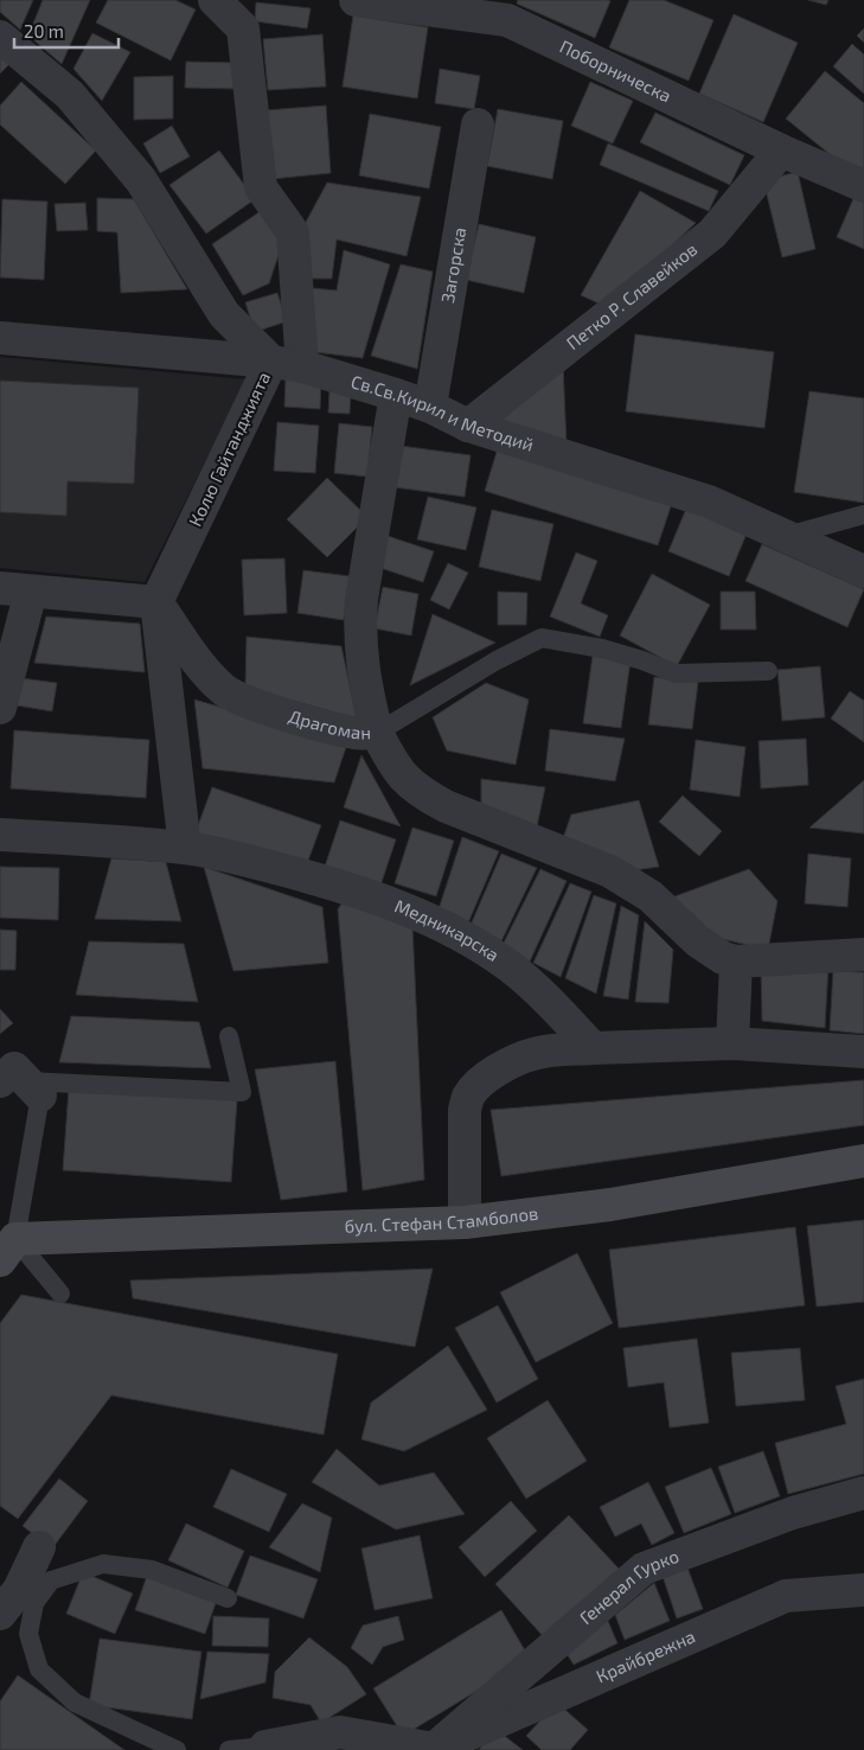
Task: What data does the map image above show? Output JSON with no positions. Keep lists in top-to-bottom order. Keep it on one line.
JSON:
{"streets":{"street":["Поборническа","Загорска","Петко Р. Славейков","Св.Св.Кирил и Методий","Колю Гайтанджията","Драгоман","Медникарска","бул. Стефан Стамболов","Генерал Гурко","Крайбрежна"]},"crossings":[["Поборническа","Петко Р. Славейков"],["Загорска","Св.Св.Кирил и Методий"],["Петко Р. Славейков","Св.Св.Кирил и Методий"],["Св.Св.Кирил и Методий","Колю Гайтанджията"],["Колю Гайтанджията","Драгоман"],["Генерал Гурко","Крайбрежна"]],"scale_bar":"20 m"}
